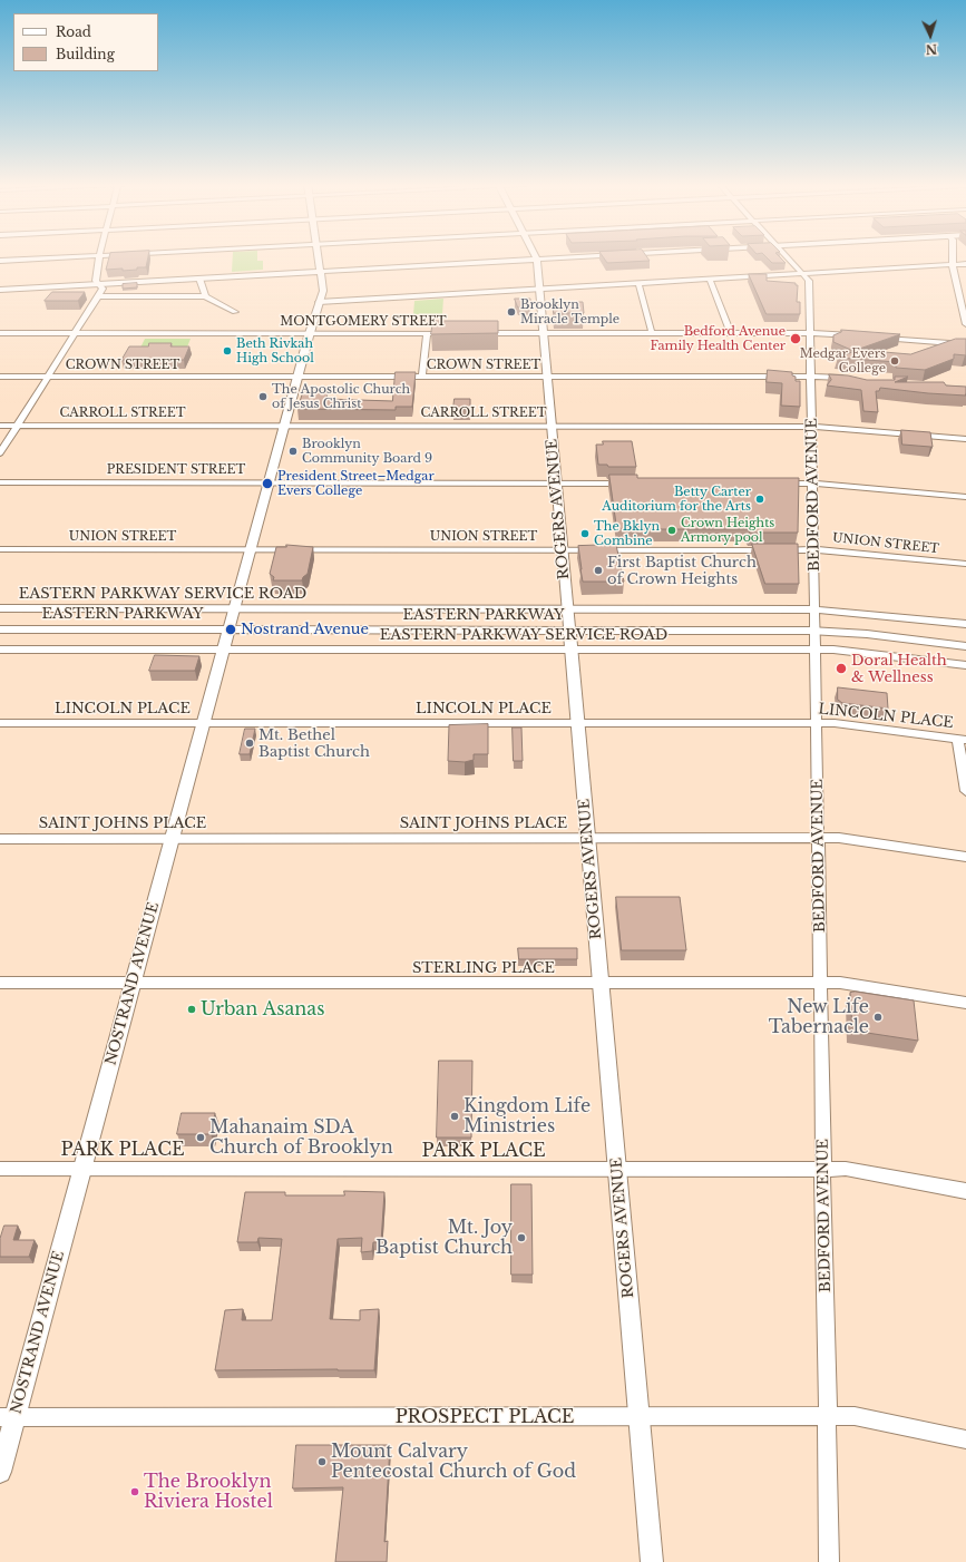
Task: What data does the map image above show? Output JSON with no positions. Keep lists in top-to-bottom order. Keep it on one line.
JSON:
{"streets":{"main road":["ROGERS AVENUE","EASTERN PARKWAY","NOSTRAND AVENUE"],"street":["MONTGOMERY STREET","CROWN STREET","CARROLL STREET","PRESIDENT STREET","BEDFORD AVENUE","UNION STREET","EASTERN PARKWAY SERVICE ROAD","LINCOLN PLACE","SAINT JOHNS PLACE","STERLING PLACE","PARK PLACE","PROSPECT PLACE"]},"crossings":[["MONTGOMERY STREET","NOSTRAND AVENUE"],["CROWN STREET","BEDFORD AVENUE"],["CROWN STREET","ROGERS AVENUE"],["CROWN STREET","NOSTRAND AVENUE"],["CARROLL STREET","BEDFORD AVENUE"],["CARROLL STREET","ROGERS AVENUE"],["CARROLL STREET","NOSTRAND AVENUE"],["PRESIDENT STREET","ROGERS AVENUE"],["PRESIDENT STREET","NOSTRAND AVENUE"],["BEDFORD AVENUE","UNION STREET"],["BEDFORD AVENUE","EASTERN PARKWAY SERVICE ROAD"],["BEDFORD AVENUE","EASTERN PARKWAY"],["BEDFORD AVENUE","LINCOLN PLACE"],["BEDFORD AVENUE","SAINT JOHNS PLACE"],["BEDFORD AVENUE","STERLING PLACE"],["BEDFORD AVENUE","PARK PLACE"],["BEDFORD AVENUE","PROSPECT PLACE"],["ROGERS AVENUE","UNION STREET"],["ROGERS AVENUE","EASTERN PARKWAY SERVICE ROAD"],["ROGERS AVENUE","EASTERN PARKWAY"],["ROGERS AVENUE","LINCOLN PLACE"],["ROGERS AVENUE","SAINT JOHNS PLACE"],["ROGERS AVENUE","STERLING PLACE"],["ROGERS AVENUE","PARK PLACE"],["ROGERS AVENUE","PROSPECT PLACE"],["UNION STREET","NOSTRAND AVENUE"],["EASTERN PARKWAY SERVICE ROAD","NOSTRAND AVENUE"],["EASTERN PARKWAY","NOSTRAND AVENUE"],["LINCOLN PLACE","NOSTRAND AVENUE"],["SAINT JOHNS PLACE","NOSTRAND AVENUE"],["STERLING PLACE","NOSTRAND AVENUE"],["NOSTRAND AVENUE","PARK PLACE"],["NOSTRAND AVENUE","PROSPECT PLACE"]],"places":["Brooklyn Miracle Temple","Bedford Avenue Family Health Center","Beth Rivkah High School","Medgar Evers College","The Apostolic Church of Jesus Christ","Brooklyn Community Board 9","President Street–Medgar Evers College","Betty Carter Auditorium for the Arts","Crown Heights Armory pool","The Bklyn Combine","First Baptist Church of Crown Heights","Nostrand Avenue","Doral Health & Wellness","Mt. Bethel Baptist Church","Urban Asanas","New Life Tabernacle","Kingdom Life Ministries","Mahanaim SDA Church of Brooklyn","Mt. Joy Baptist Church","Mount Calvary Pentecostal Church of God","The Brooklyn Riviera Hostel"],"legend":["Road","Building"],"north":"bottom"}
